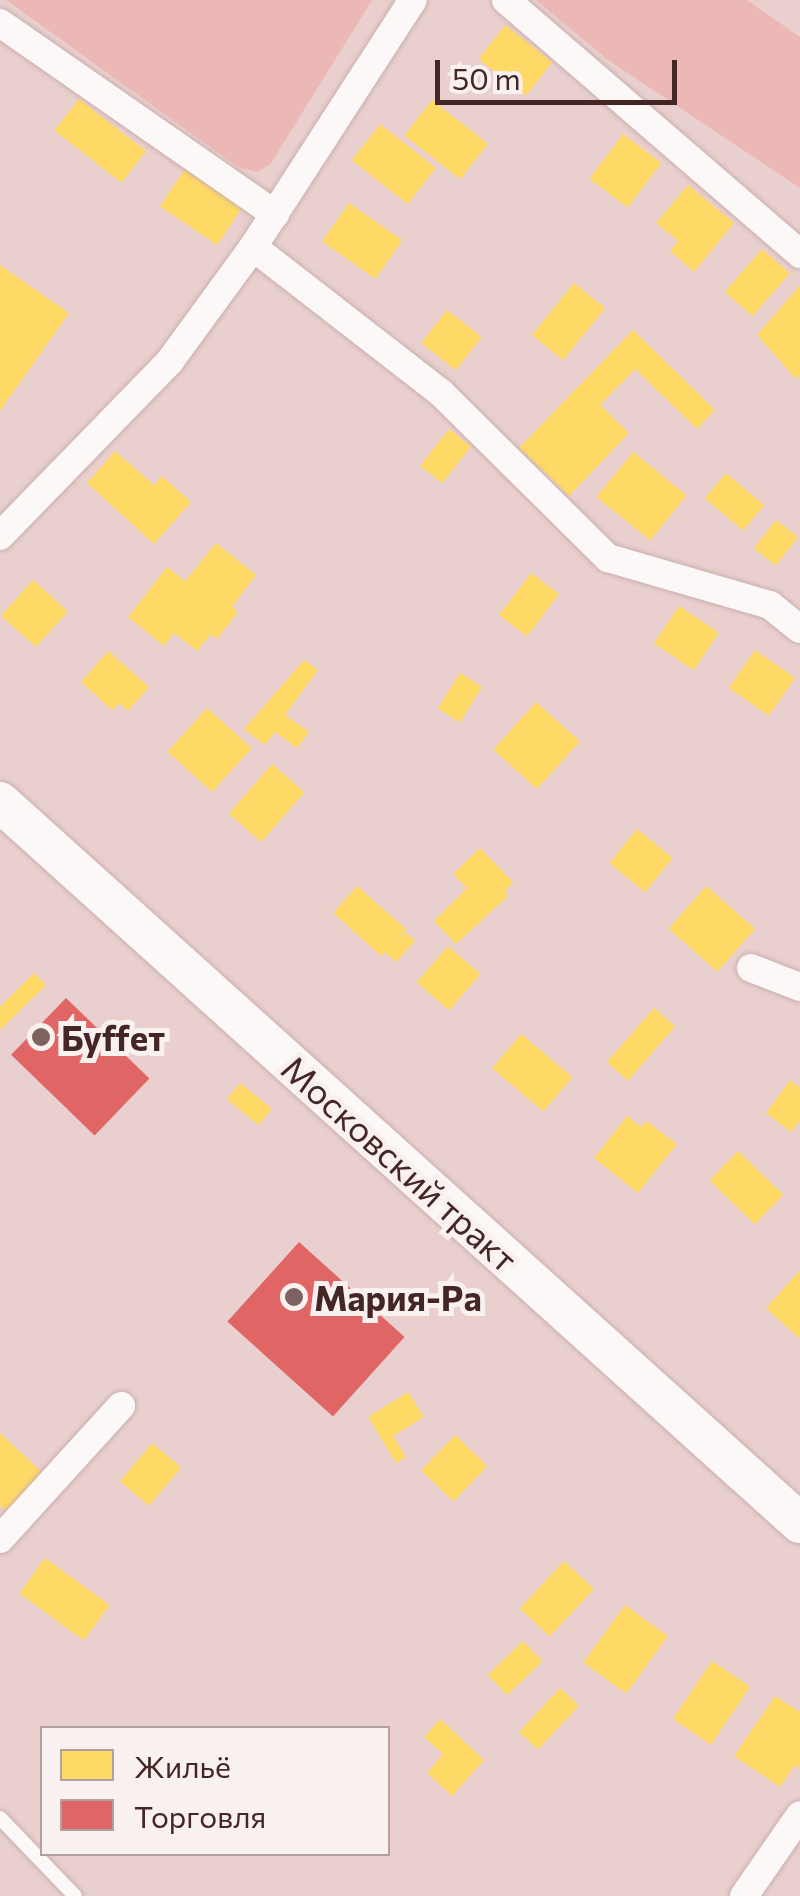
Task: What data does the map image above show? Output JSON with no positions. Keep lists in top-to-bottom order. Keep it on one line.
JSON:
{"streets":{"main road":["Московский тракт"]},"places":["Буffет","Мария-Ра"],"legend":["Жильё","Торговля"],"scale_bar":"50 m"}
